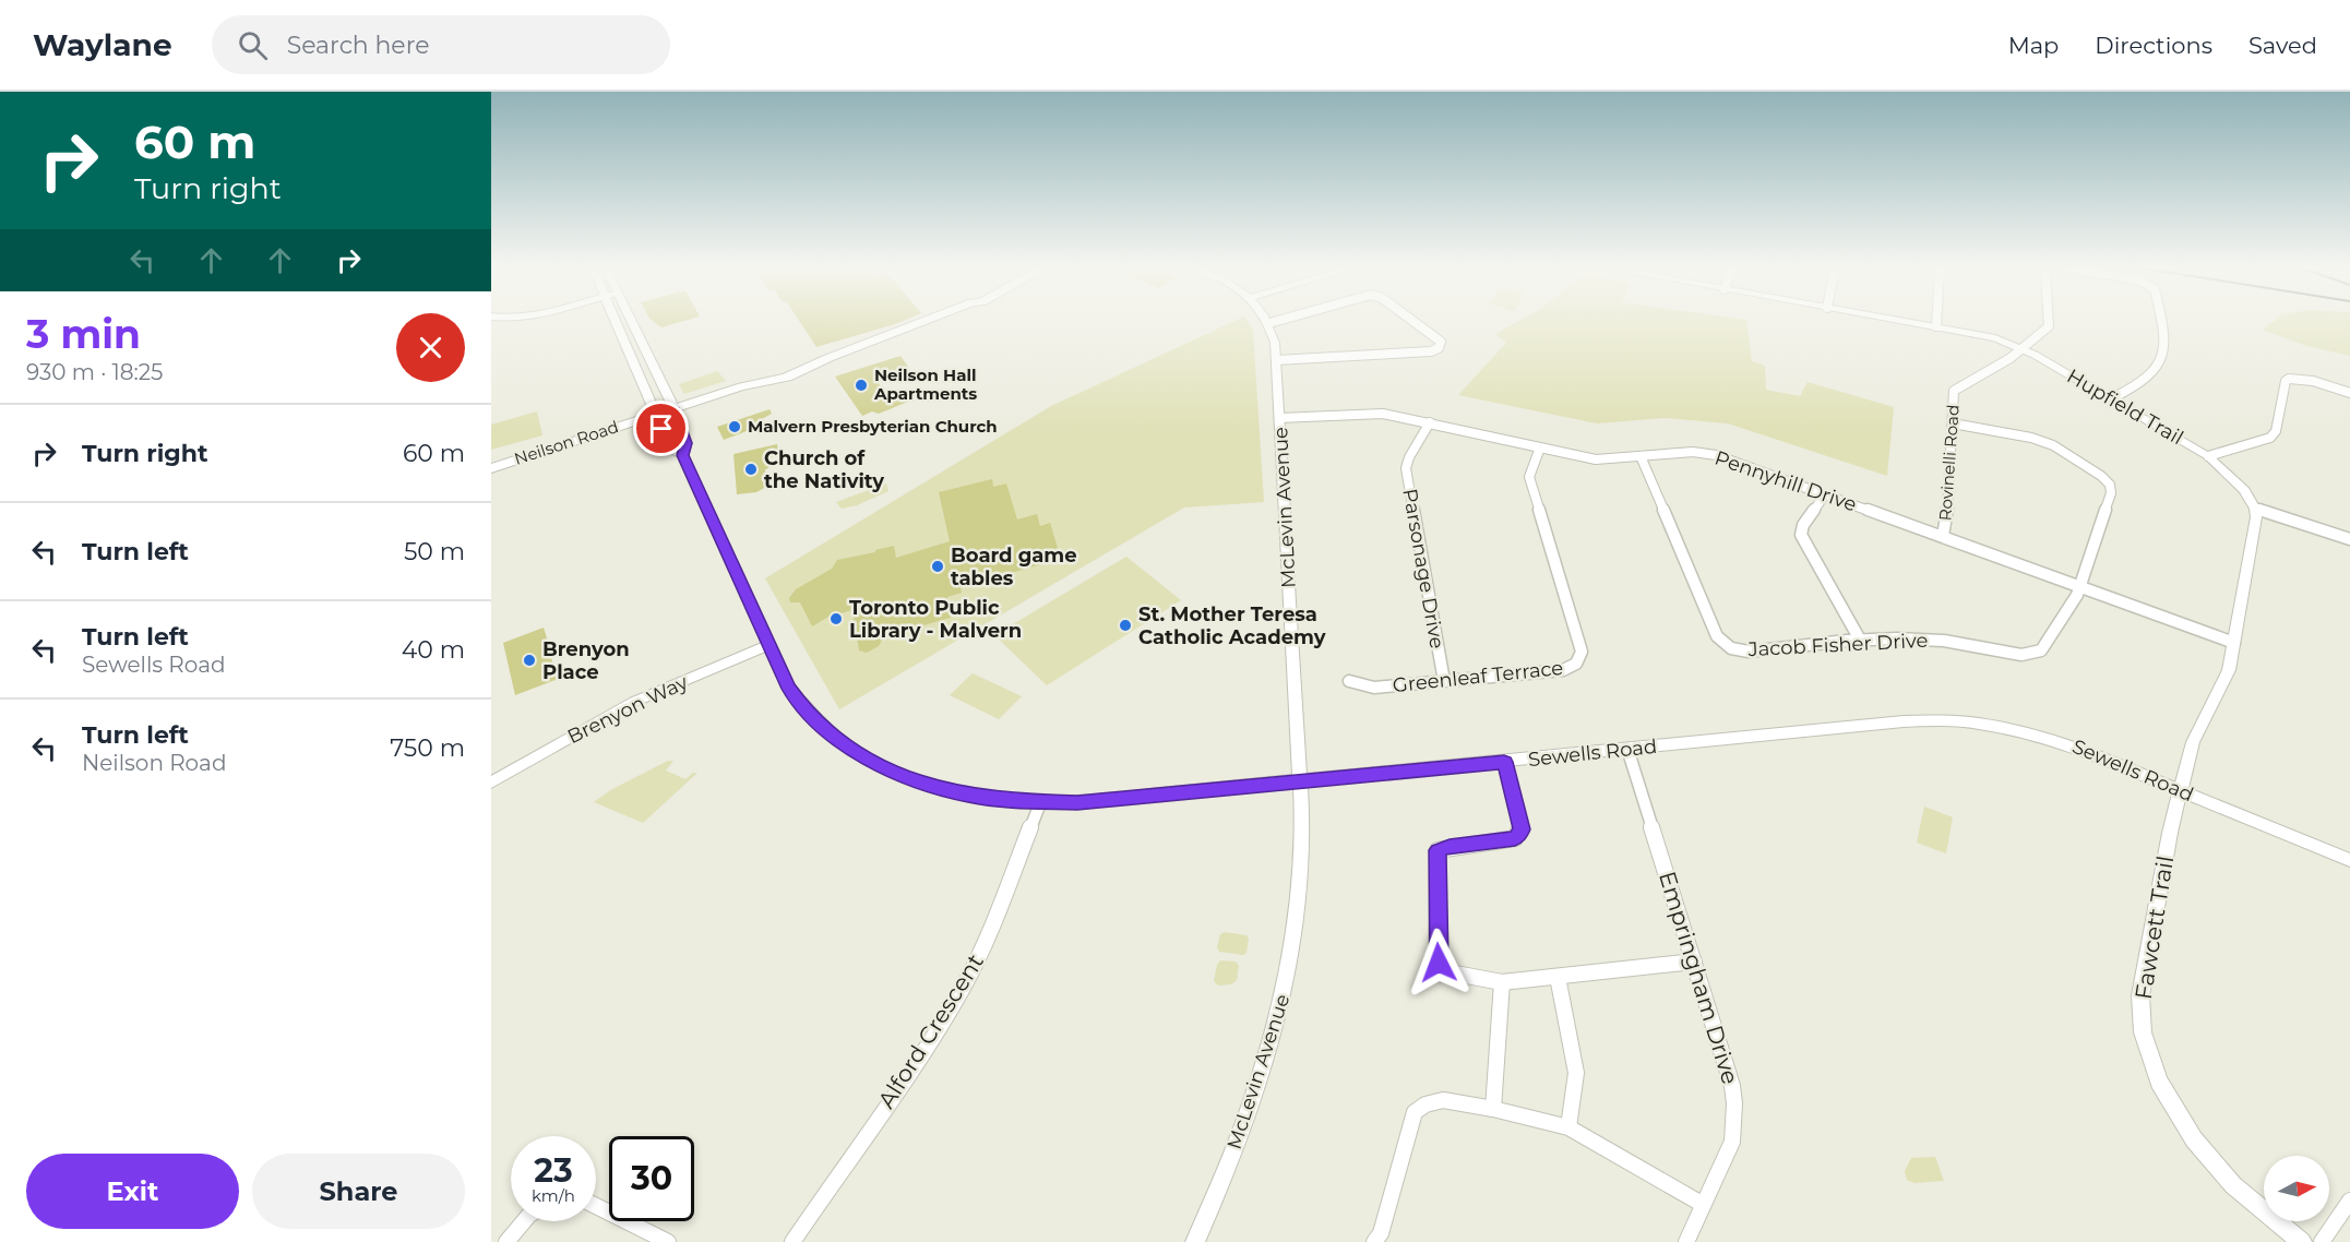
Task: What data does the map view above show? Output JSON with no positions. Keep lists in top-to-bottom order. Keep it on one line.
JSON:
{"streets":{"main road":["Neilson Road"],"street":["Hupfield Trail","Rovinelli Road","Pennyhill Drive","McLevin Avenue","Parsonage Drive","Jacob Fisher Drive","Greenleaf Terrace","Brenyon Way","Sewells Road","Fawcett Trail","Empringham Drive","Alford Crescent"]},"crossings":[["Hupfield Trail","Rovinelli Road"],["Neilson Road","Sewells Road"],["Rovinelli Road","Pennyhill Drive"],["Pennyhill Drive","McLevin Avenue"],["Pennyhill Drive","Parsonage Drive"],["Pennyhill Drive","Jacob Fisher Drive"],["Pennyhill Drive","Greenleaf Terrace"],["McLevin Avenue","Sewells Road"],["Parsonage Drive","Greenleaf Terrace"],["Brenyon Way","Sewells Road"],["Sewells Road","Fawcett Trail"],["Sewells Road","Empringham Drive"],["Sewells Road","Alford Crescent"]],"places":["Neilson Hall Apartments","Malvern Presbyterian Church","Church of the Nativity","Board game tables","Toronto Public Library - Malvern","St. Mother Teresa Catholic Academy","Brenyon Place"],"north":"right","page":{"header":"Waylane","search":"Search here","nav":["Map","Directions","Saved"],"turn":["60 m","Turn right"],"heading":["3 min","930 m · 18:25"],"list":[{"name":"Turn right","value":"60 m"},{"name":"Turn left","value":"50 m"},{"name":"Turn left","note":"Sewells Road","value":"40 m"},{"name":"Turn left","note":"Neilson Road","value":"750 m"}],"speed":"23 km/h","limit":"30","buttons":["Exit","Share"]}}
